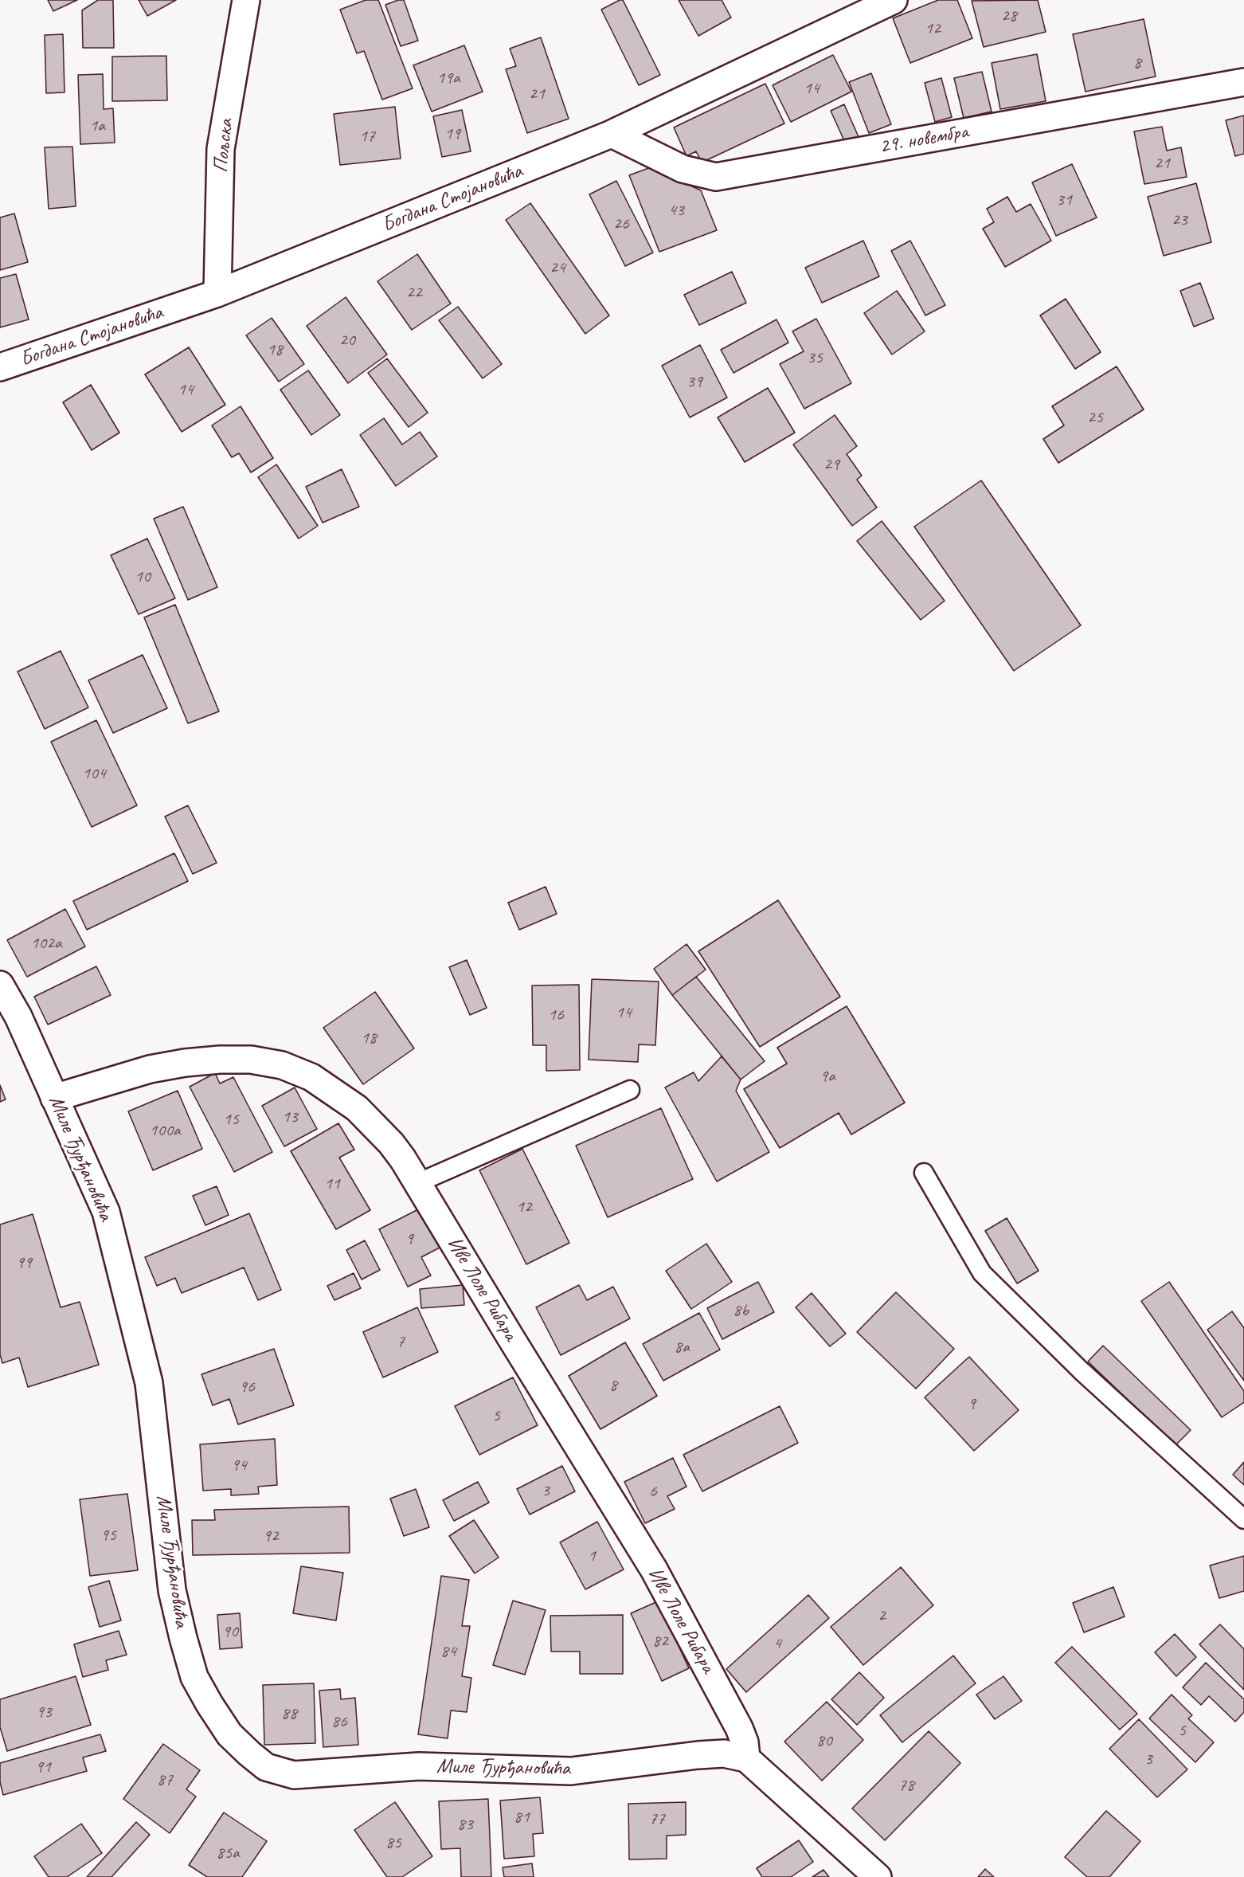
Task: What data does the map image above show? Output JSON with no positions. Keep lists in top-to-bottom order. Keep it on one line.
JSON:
{"streets":{"street":["29. новембра","Пољска","Богдана Стојановића","Миле Ђурђановића","Иве Лоле Рибара"]},"crossings":[["29. новембра","Богдана Стојановића"],["Пољска","Богдана Стојановића"],["Миле Ђурђановића","Иве Лоле Рибара"]],"house_numbers":["28","12","8","19a","14","21","1a","19","17","21","31","43","23","26","24","22","20","18","35","39","14","25","29","10","104","102a","14","16","18","9a","13","15","100a","11","12","9","99","8b","7","8a","8","96","9","5","94","3","6","95","92","1","2","90","82","4","84","93","88","86","5","80","3","91","87","78","81","77","83","85","85a"]}
